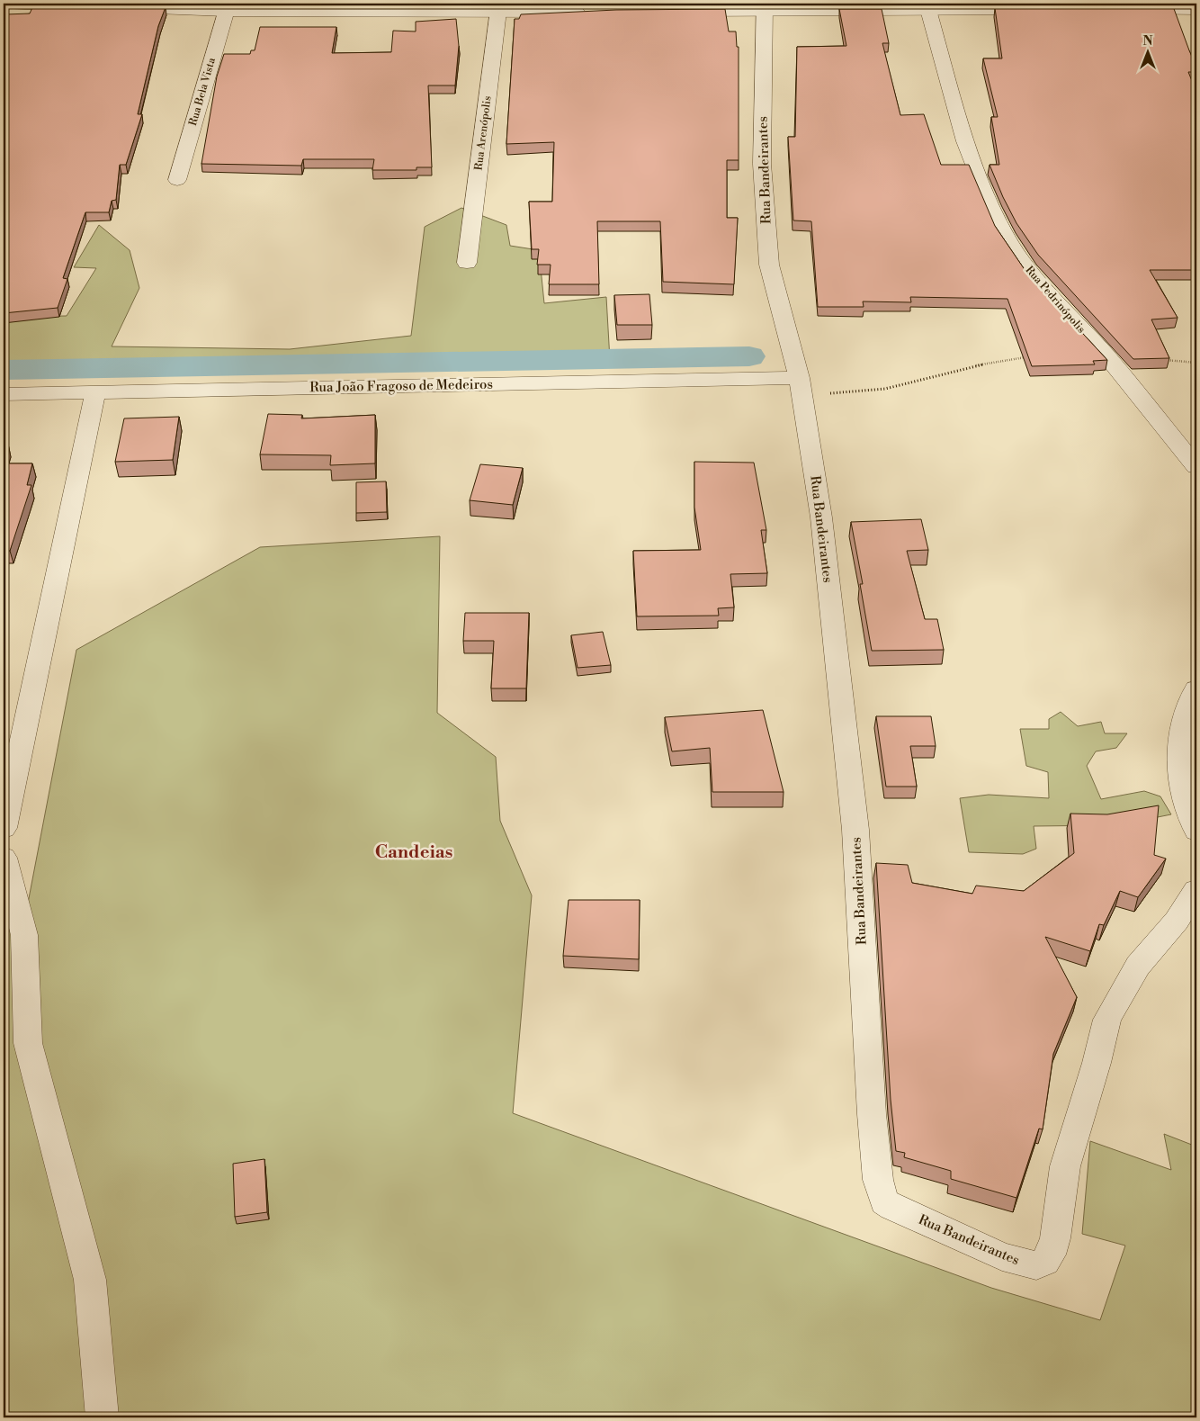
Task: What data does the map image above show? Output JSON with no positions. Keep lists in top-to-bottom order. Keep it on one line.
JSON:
{"streets":{"street":["Rua Bela Vista","Rua Arenópolis","Rua Bandeirantes","Rua Pedrinópolis","Rua João Fragoso de Medeiros"]},"crossings":[["Rua Bandeirantes","Rua João Fragoso de Medeiros"]],"districts":["Candeias"],"north":"top"}
